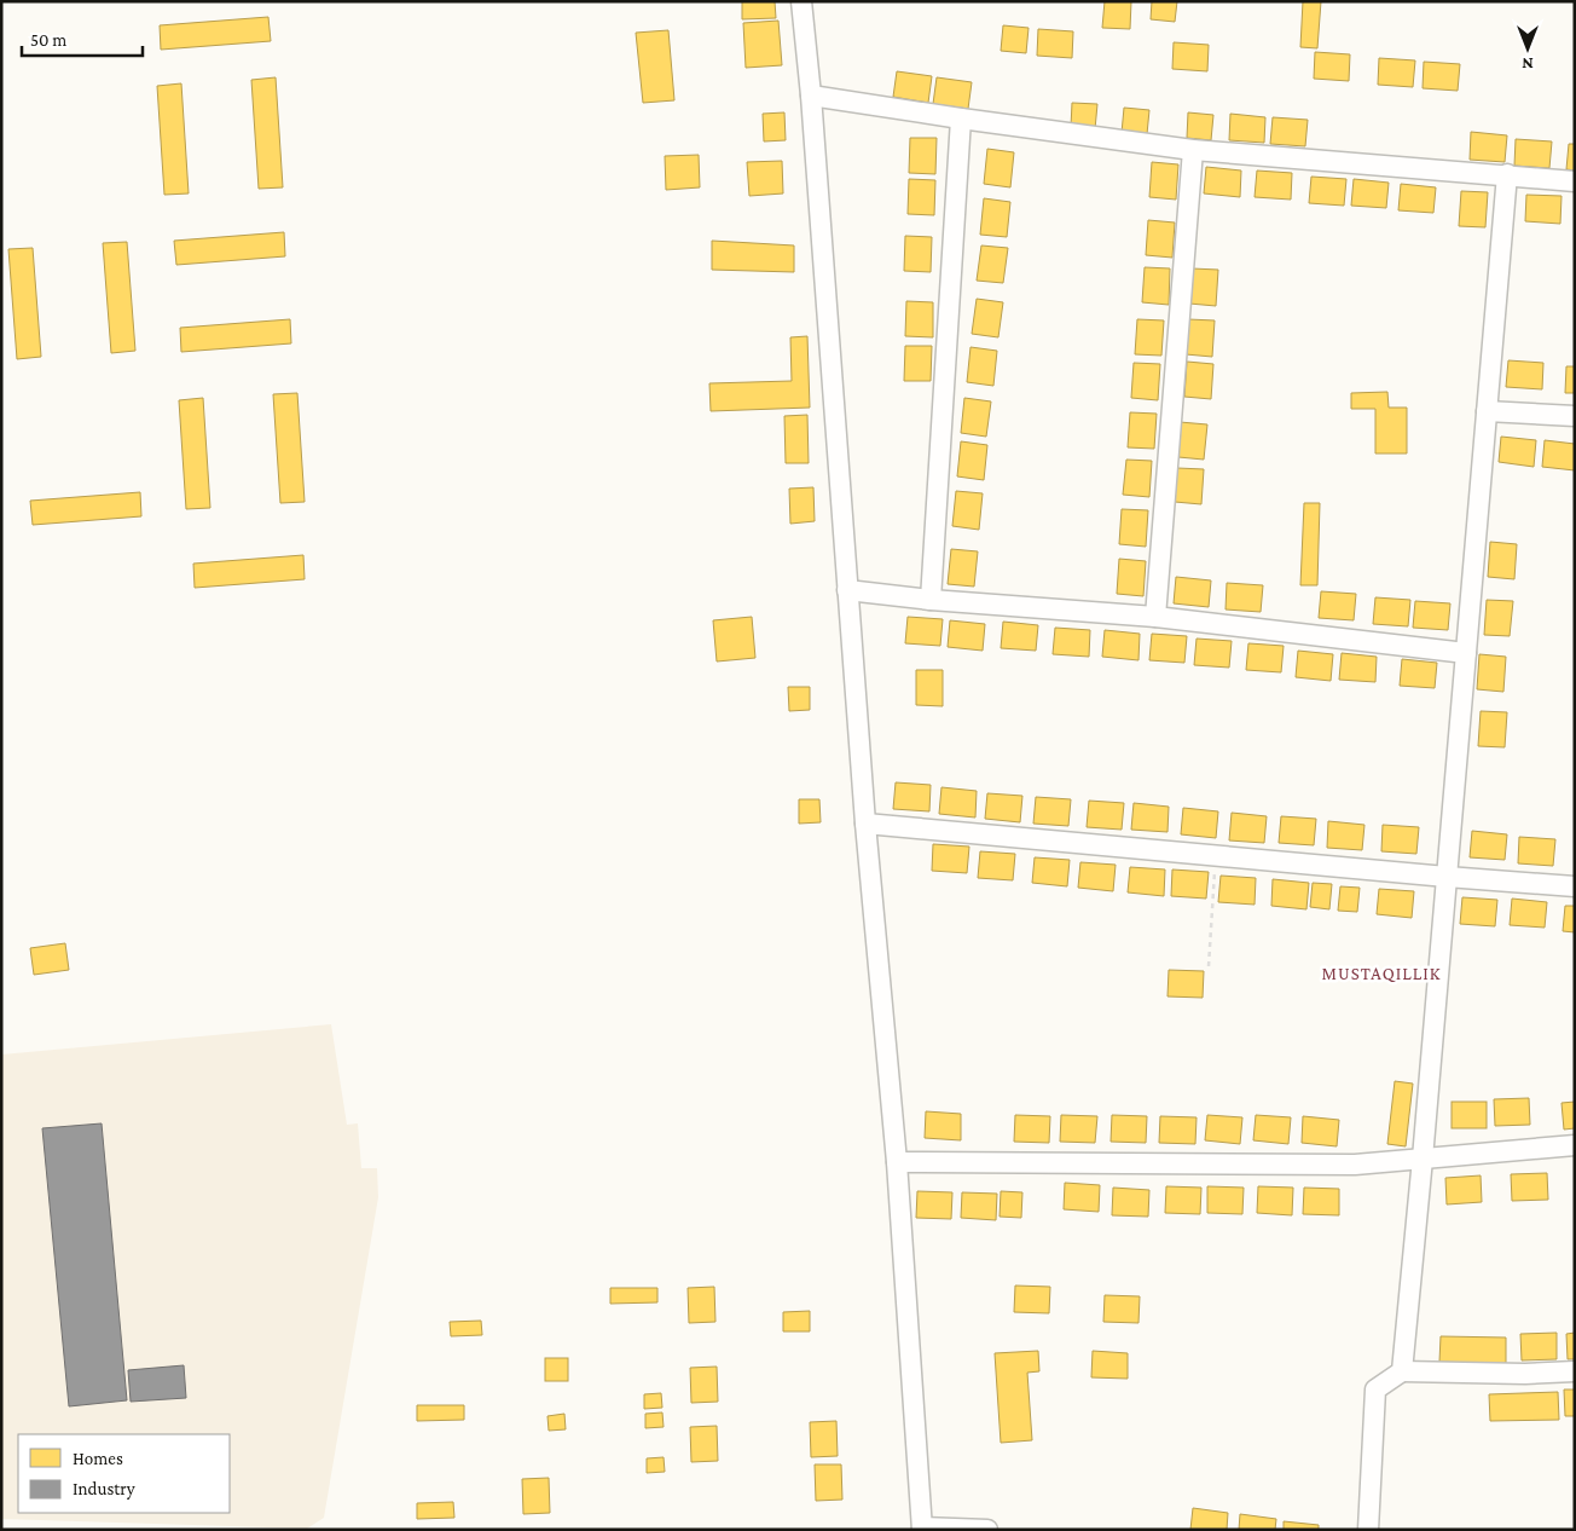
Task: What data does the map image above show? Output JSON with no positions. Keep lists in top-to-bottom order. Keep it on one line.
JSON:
{"districts":["MUSTAQILLIK"],"legend":["Homes","Industry"],"scale_bar":"50 m","north":"bottom"}
